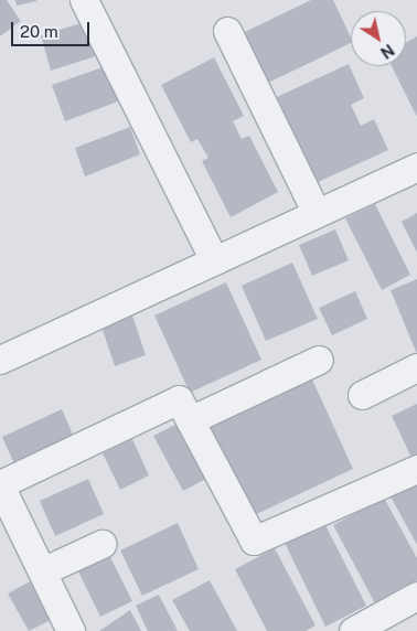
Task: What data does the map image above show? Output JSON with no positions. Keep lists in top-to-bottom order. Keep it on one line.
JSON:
{"scale_bar":"20 m","north":"bottom right"}
